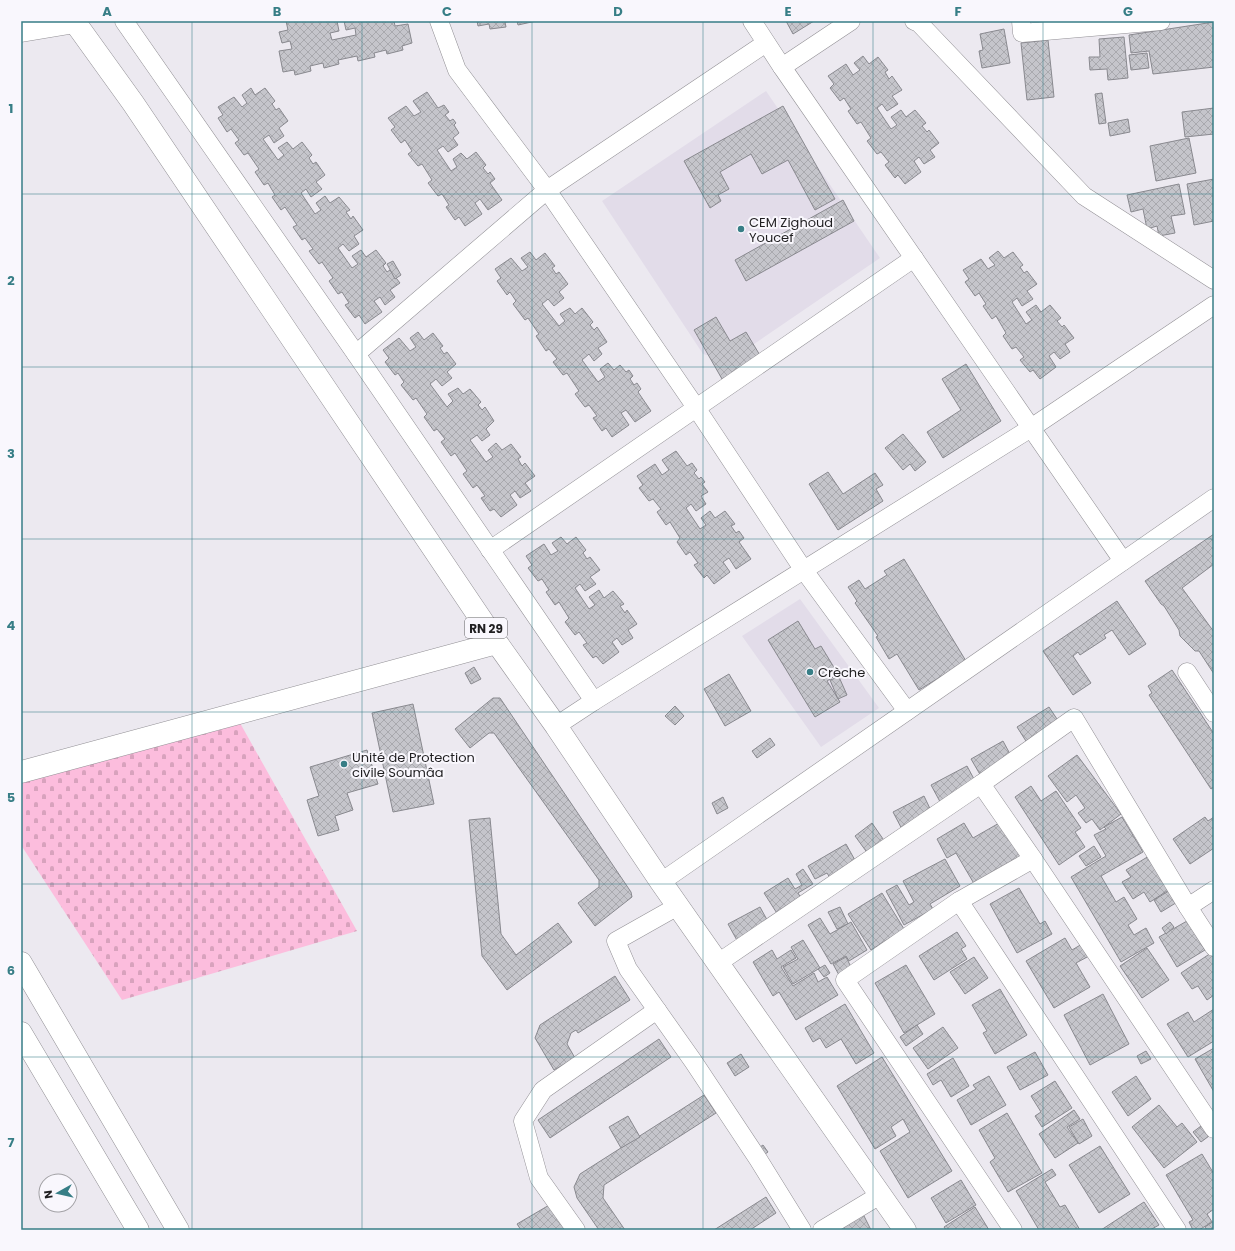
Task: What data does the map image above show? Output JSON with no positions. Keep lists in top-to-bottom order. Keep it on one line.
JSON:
{"streets":{"main road":["RN 29"]},"places":["CEM Zighoud Youcef","Crèche","Unité de Protection civile Soumâa"],"north":"left","grid":{"columns":["A","B","C","D","E","F","G"],"rows":["1","2","3","4","5","6","7"]}}
